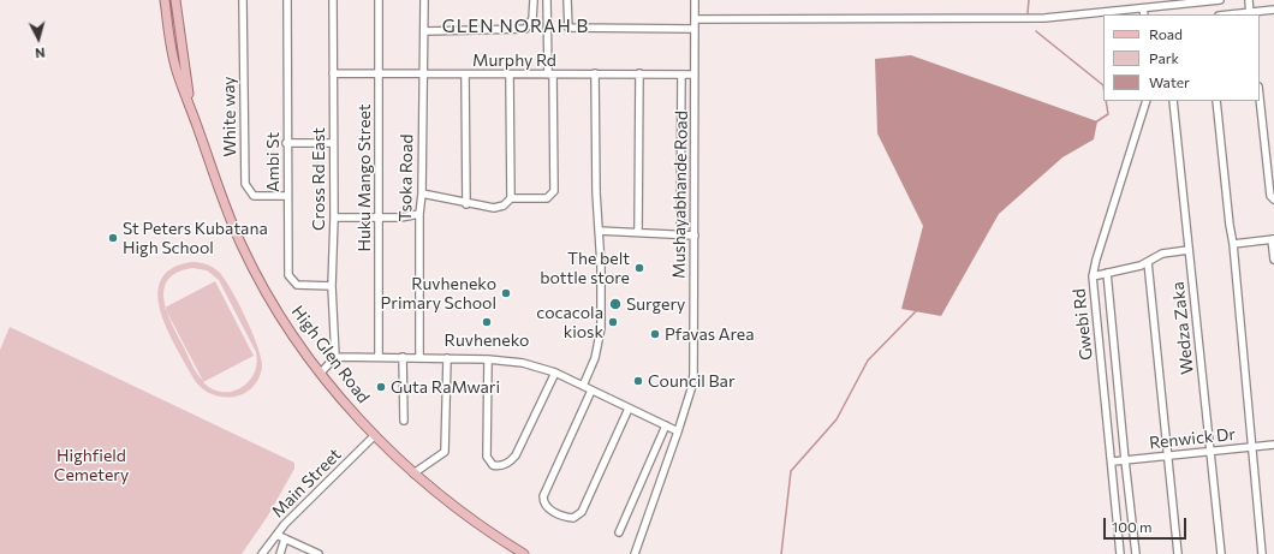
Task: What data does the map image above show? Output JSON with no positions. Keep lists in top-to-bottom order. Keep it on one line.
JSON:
{"streets":{"main road":["High Glen Road"],"street":["Murphy Rd","White way","Ambi St","Huku Mango Street","Tsoka Road","Cross Rd East","Mushayabhande Road","Gwebi Rd","Wedza Zaka","Renwick Dr","Main Street"]},"crossings":[["Murphy Rd","Huku Mango Street"],["Murphy Rd","Tsoka Road"],["Murphy Rd","Cross Rd East"],["Murphy Rd","Mushayabhande Road"],["White way","Ambi St"],["Ambi St","Cross Rd East"],["Gwebi Rd","Renwick Dr"],["Wedza Zaka","Renwick Dr"],["High Glen Road","Main Street"]],"districts":["GLEN NORAH B"],"parks":["Highfield Cemetery"],"places":["St Peters Kubatana High School","The belt bottle store","Ruvheneko Primary School","Surgery","Ruvheneko","cocacola kiosk","Pfavas Area","Council Bar","Guta RaMwari"],"legend":["Road","Park","Water"],"scale_bar":"100 m","north":"bottom"}
